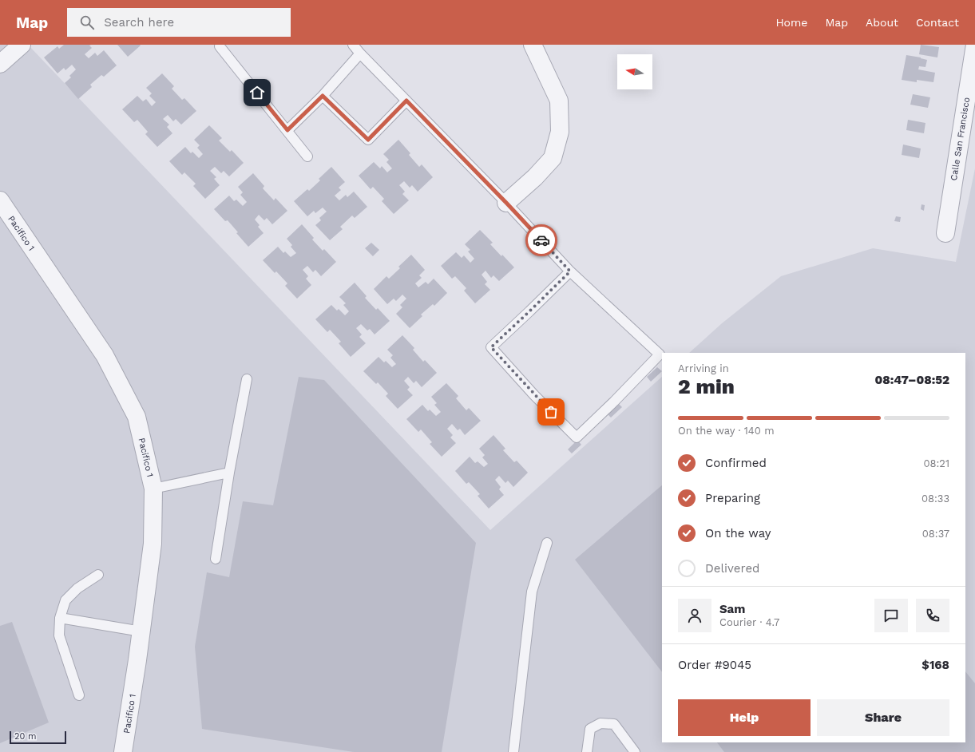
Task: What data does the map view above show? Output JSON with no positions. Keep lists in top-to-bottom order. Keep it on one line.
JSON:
{"streets":{"street":["Calle San Francisco","Pacifico 1"]},"scale_bar":"20 m","north":"left","page":{"header":"Map","search":"Search here","nav":["Home","Map","About","Contact"],"heading":["2 min","Arriving in","08:47–08:52"],"panel":["Sam","Courier · 4.7","Order #9045","$168"],"bar":"On the way · 140 m","list":[["Confirmed","08:21"],["Preparing","08:33"],["On the way","08:37"],"Delivered"],"buttons":["Help","Share"],"scale":"20 m"}}
